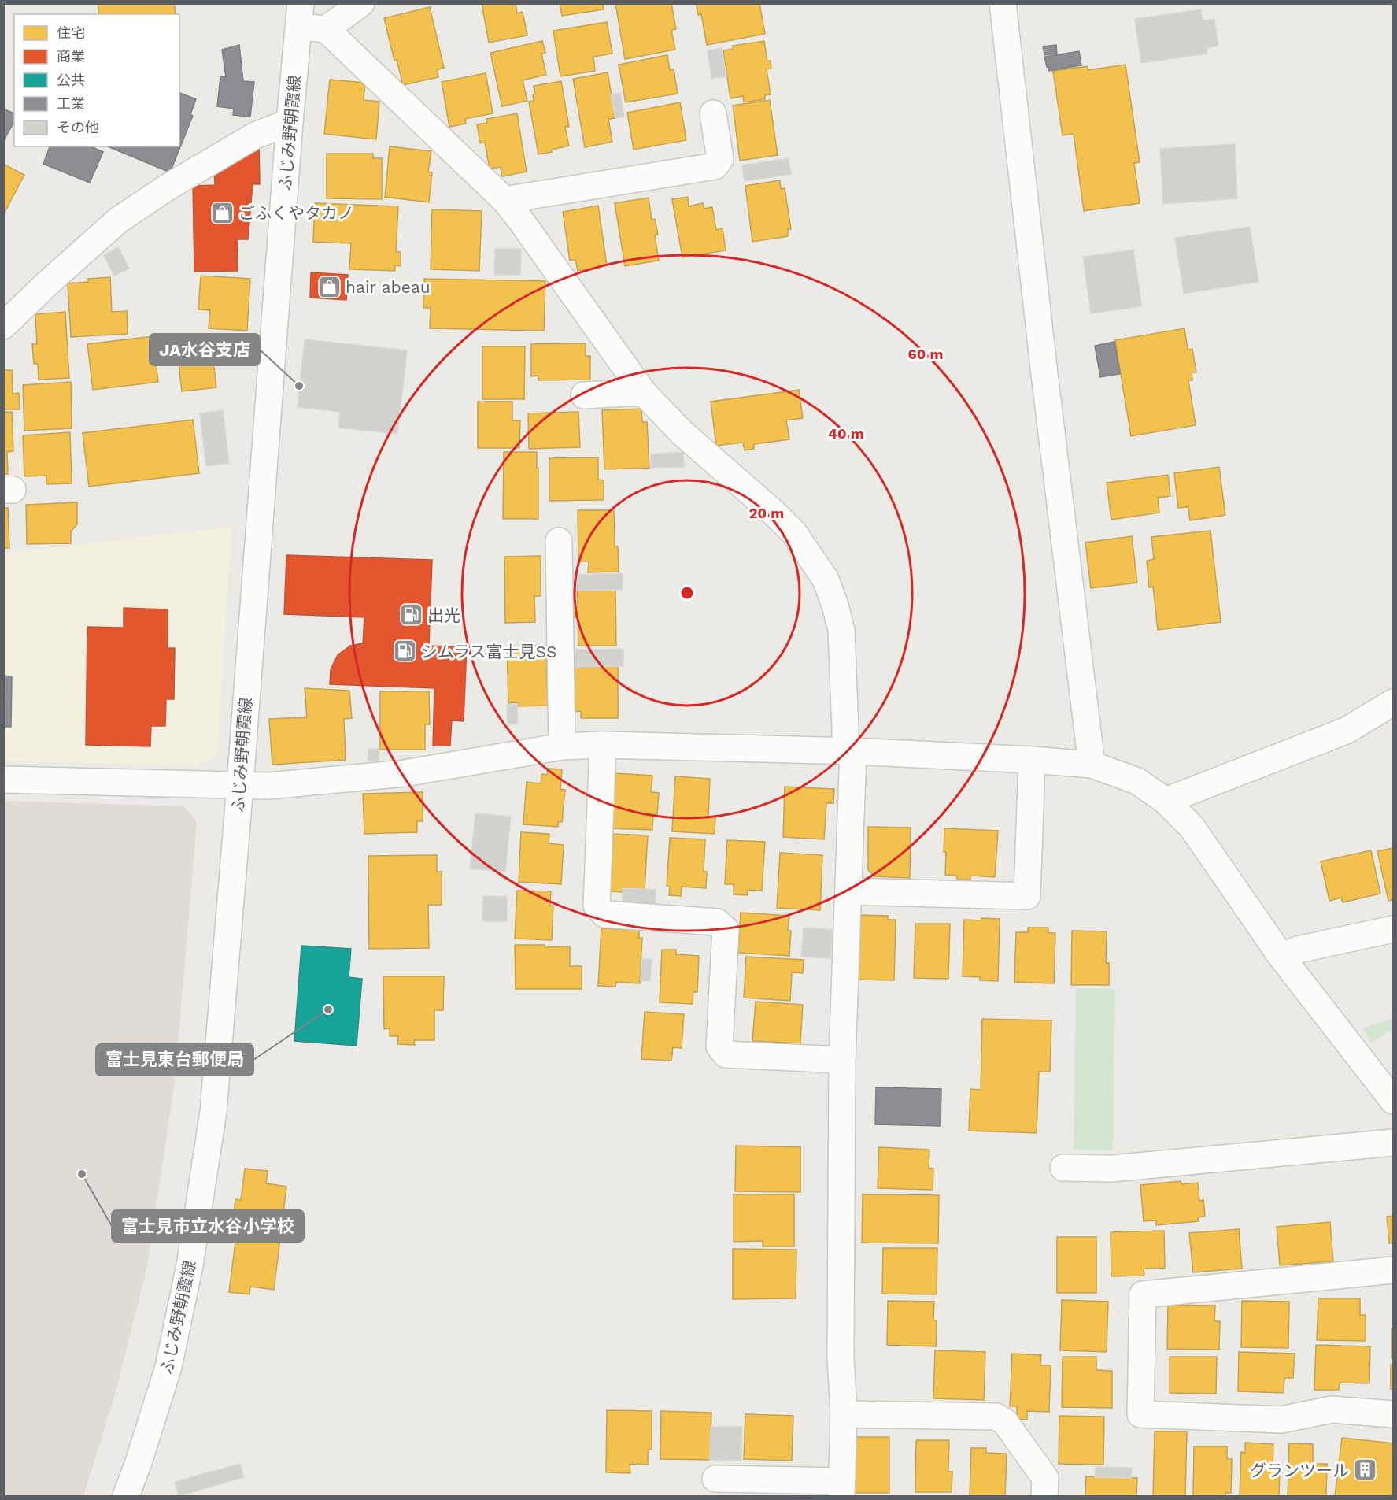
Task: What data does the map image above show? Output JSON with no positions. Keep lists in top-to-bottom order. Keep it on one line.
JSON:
{"streets":{"street":["ふじみ野朝霞線"]},"places":{"shop":["ごふくやタカノ","hair abeau"],"other":["JA水谷支店","富士見東台郵便局","富士見市立水谷小学校"],"fuel station":["出光","シムラス富士見SS"],"building":["グランツール"]},"legend":["住宅","商業","公共","工業","その他"],"rings":["60 m","40 m","20 m"]}
